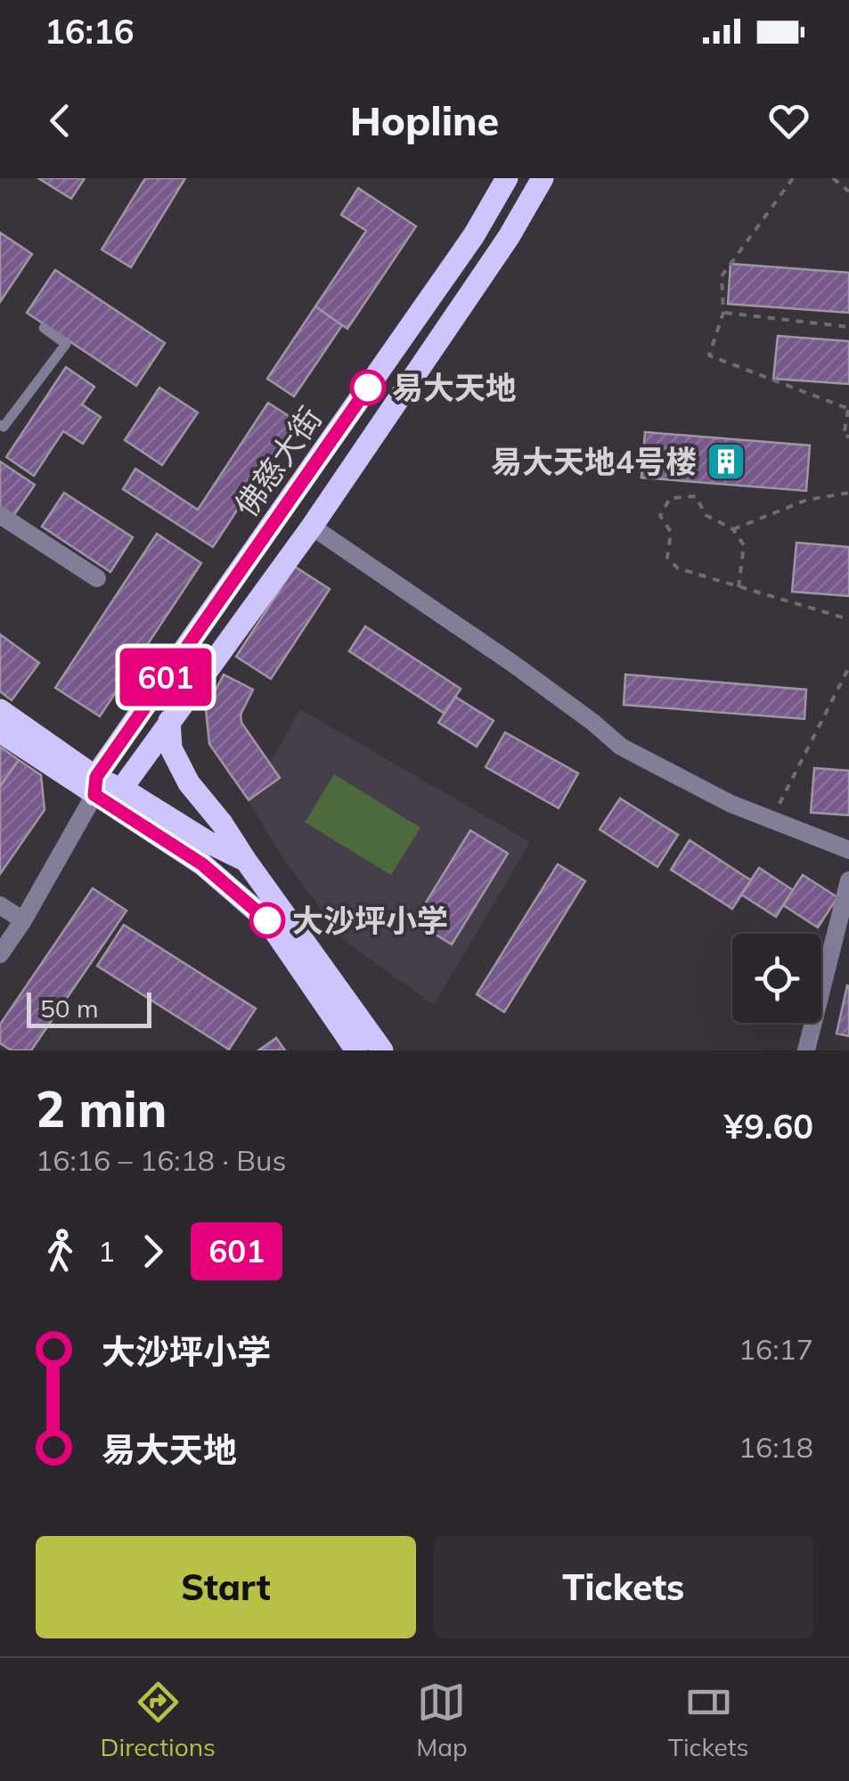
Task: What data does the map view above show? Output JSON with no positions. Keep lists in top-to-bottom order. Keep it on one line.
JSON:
{"streets":{"main road":["佛慈大街"]},"places":{"other":["易大天地","大沙坪小学"],"building":["易大天地4号楼"]},"lines":["bus line 601"],"scale_bar":"50 m","page":{"status":"16:16","header":"Hopline","on_map":"601","scale":"50 m","heading":["2 min","16:16 – 16:18 · Bus","¥9.60"],"legs":["1","601"],"list":[{"name":"大沙坪小学","value":"16:17"},{"name":"易大天地","value":"16:18"}],"buttons":["Start","Tickets"],"tabs":["Directions","Map","Tickets"]}}
